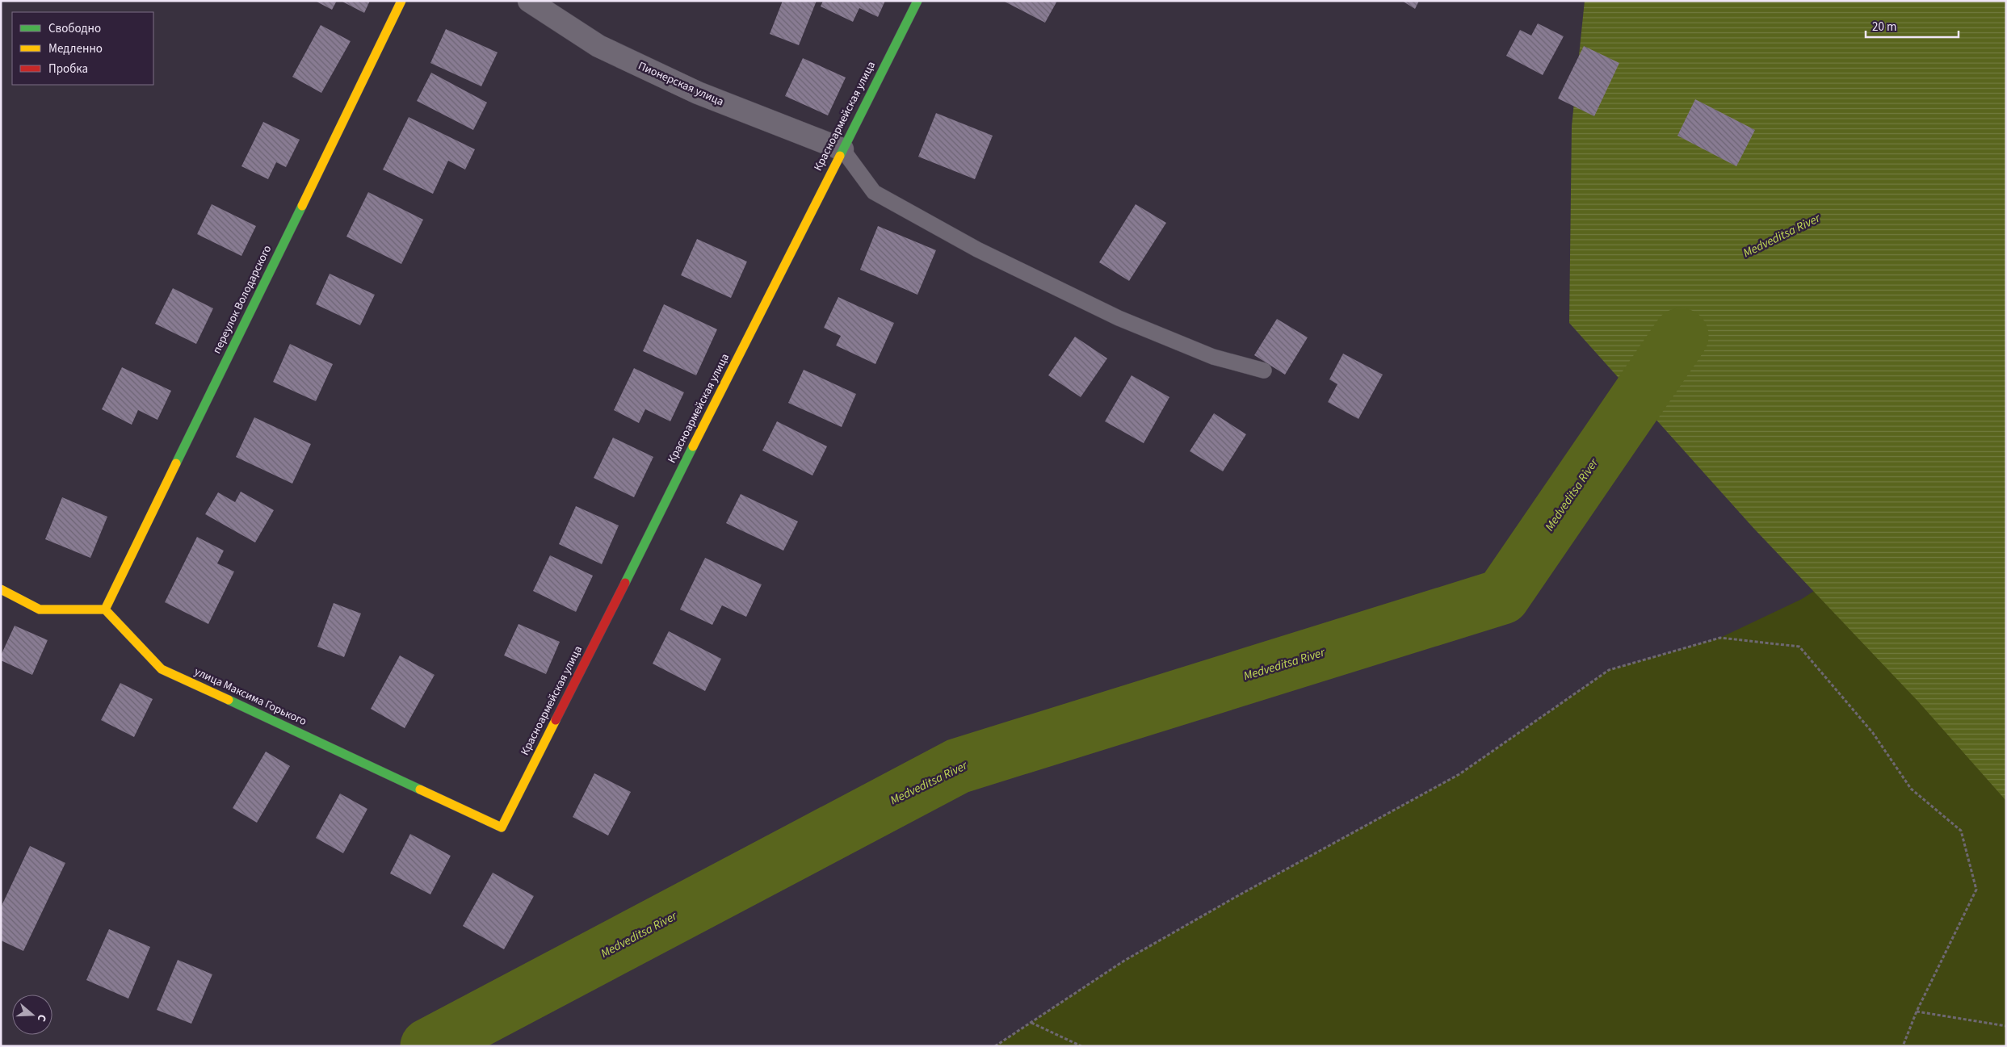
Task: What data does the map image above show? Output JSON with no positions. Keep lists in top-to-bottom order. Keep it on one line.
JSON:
{"streets":{"street":["Пионерская улица","Красноармейская улица","переулок Володарского","улица Максима Горького"]},"crossings":[["Пионерская улица","Красноармейская улица"],["Красноармейская улица","улица Максима Горького"],["переулок Володарского","улица Максима Горького"]],"water":["Medveditsa River"],"legend":["Свободно","Медленно","Пробка"],"scale_bar":"20 m","north":"right"}
